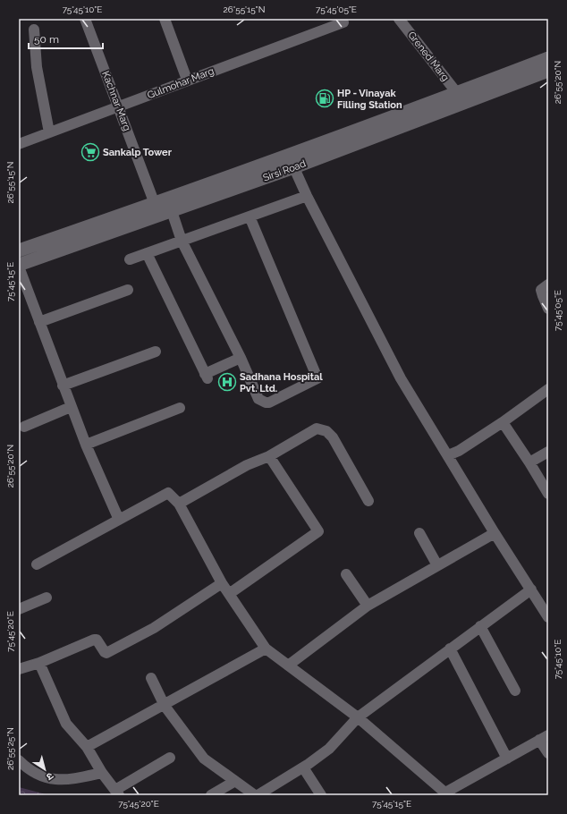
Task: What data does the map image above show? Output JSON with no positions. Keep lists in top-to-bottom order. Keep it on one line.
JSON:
{"streets":{"street":["Grened Marg","Gulmohar Marg","Kachnar Marg","Sirsi Road"]},"crossings":[["Grened Marg","Sirsi Road"],["Gulmohar Marg","Kachnar Marg"],["Kachnar Marg","Sirsi Road"]],"places":{"fuel station":["HP - Vinayak Filling Station"],"supermarket":["Sankalp Tower"],"hospital":["Sadhana Hospital Pvt. Ltd."]},"scale_bar":"50 m","north":"bottom right","coordinates":["75°45'10\"E","26°55'15\"N","75°45'05\"E","26°55'20\"N","75°45'15\"E","75°45'20\"E","26°55'25\"N"]}
